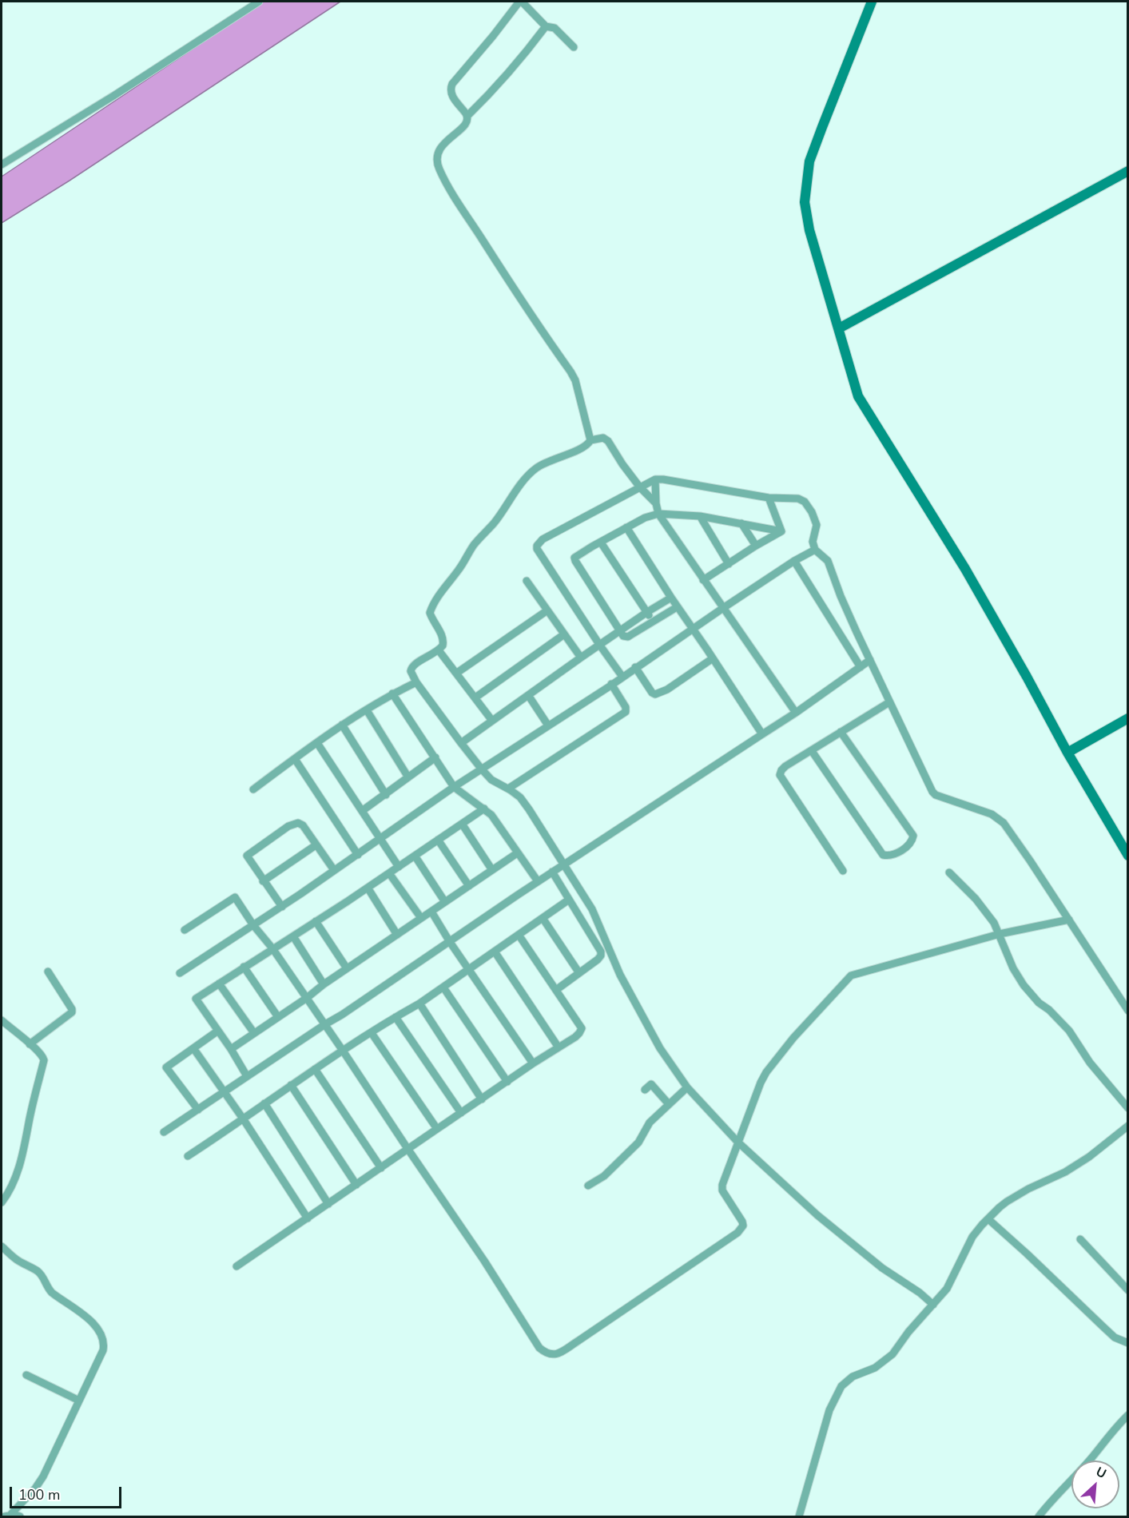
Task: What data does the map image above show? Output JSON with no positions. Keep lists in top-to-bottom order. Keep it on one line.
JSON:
{"scale_bar":"100 m","north":"top right"}
